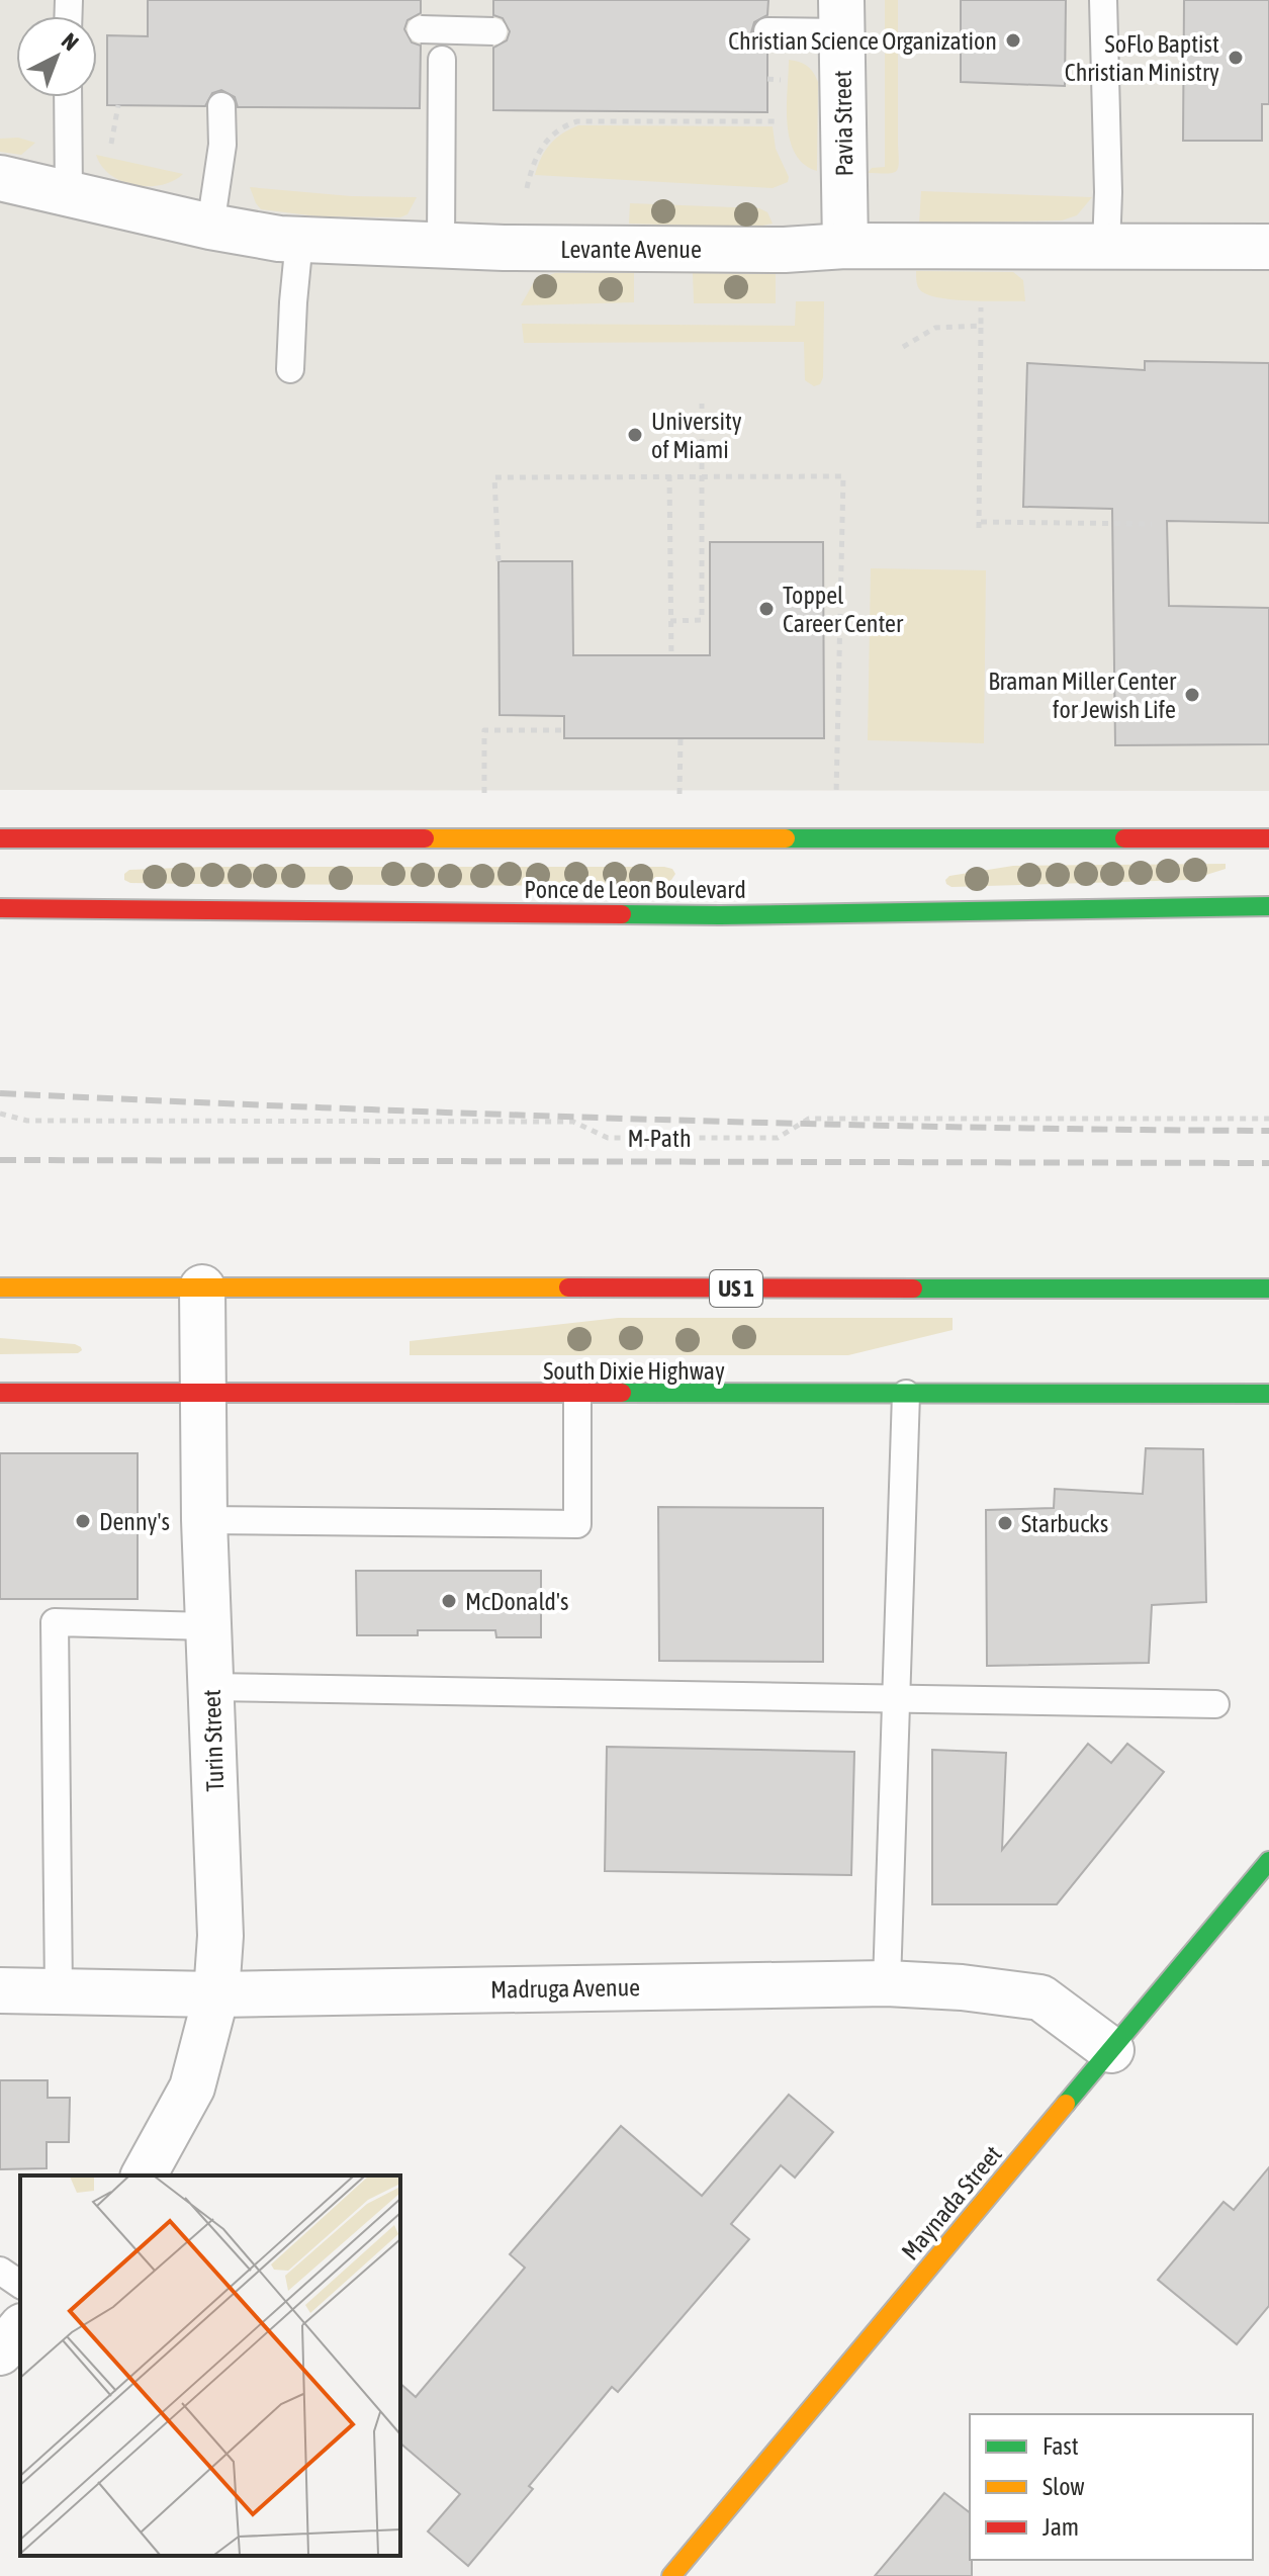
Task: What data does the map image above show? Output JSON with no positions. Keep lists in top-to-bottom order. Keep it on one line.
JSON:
{"streets":{"main road":["Ponce de Leon Boulevard","US 1","South Dixie Highway","Maynada Street"],"street":["Pavia Street","Levante Avenue","Turin Street","Madruga Avenue"],"path":["M-Path"]},"crossings":[["Pavia Street","Levante Avenue"],["US 1","Turin Street"],["South Dixie Highway","Turin Street"],["Turin Street","Madruga Avenue"],["Madruga Avenue","Maynada Street"]],"places":["Christian Science Organization","SoFlo Baptist Christian Ministry","University of Miami","Toppel Career Center","Braman Miller Center for Jewish Life","Denny's","Starbucks","McDonald's"],"legend":["Fast","Slow","Jam"],"north":"top right"}
